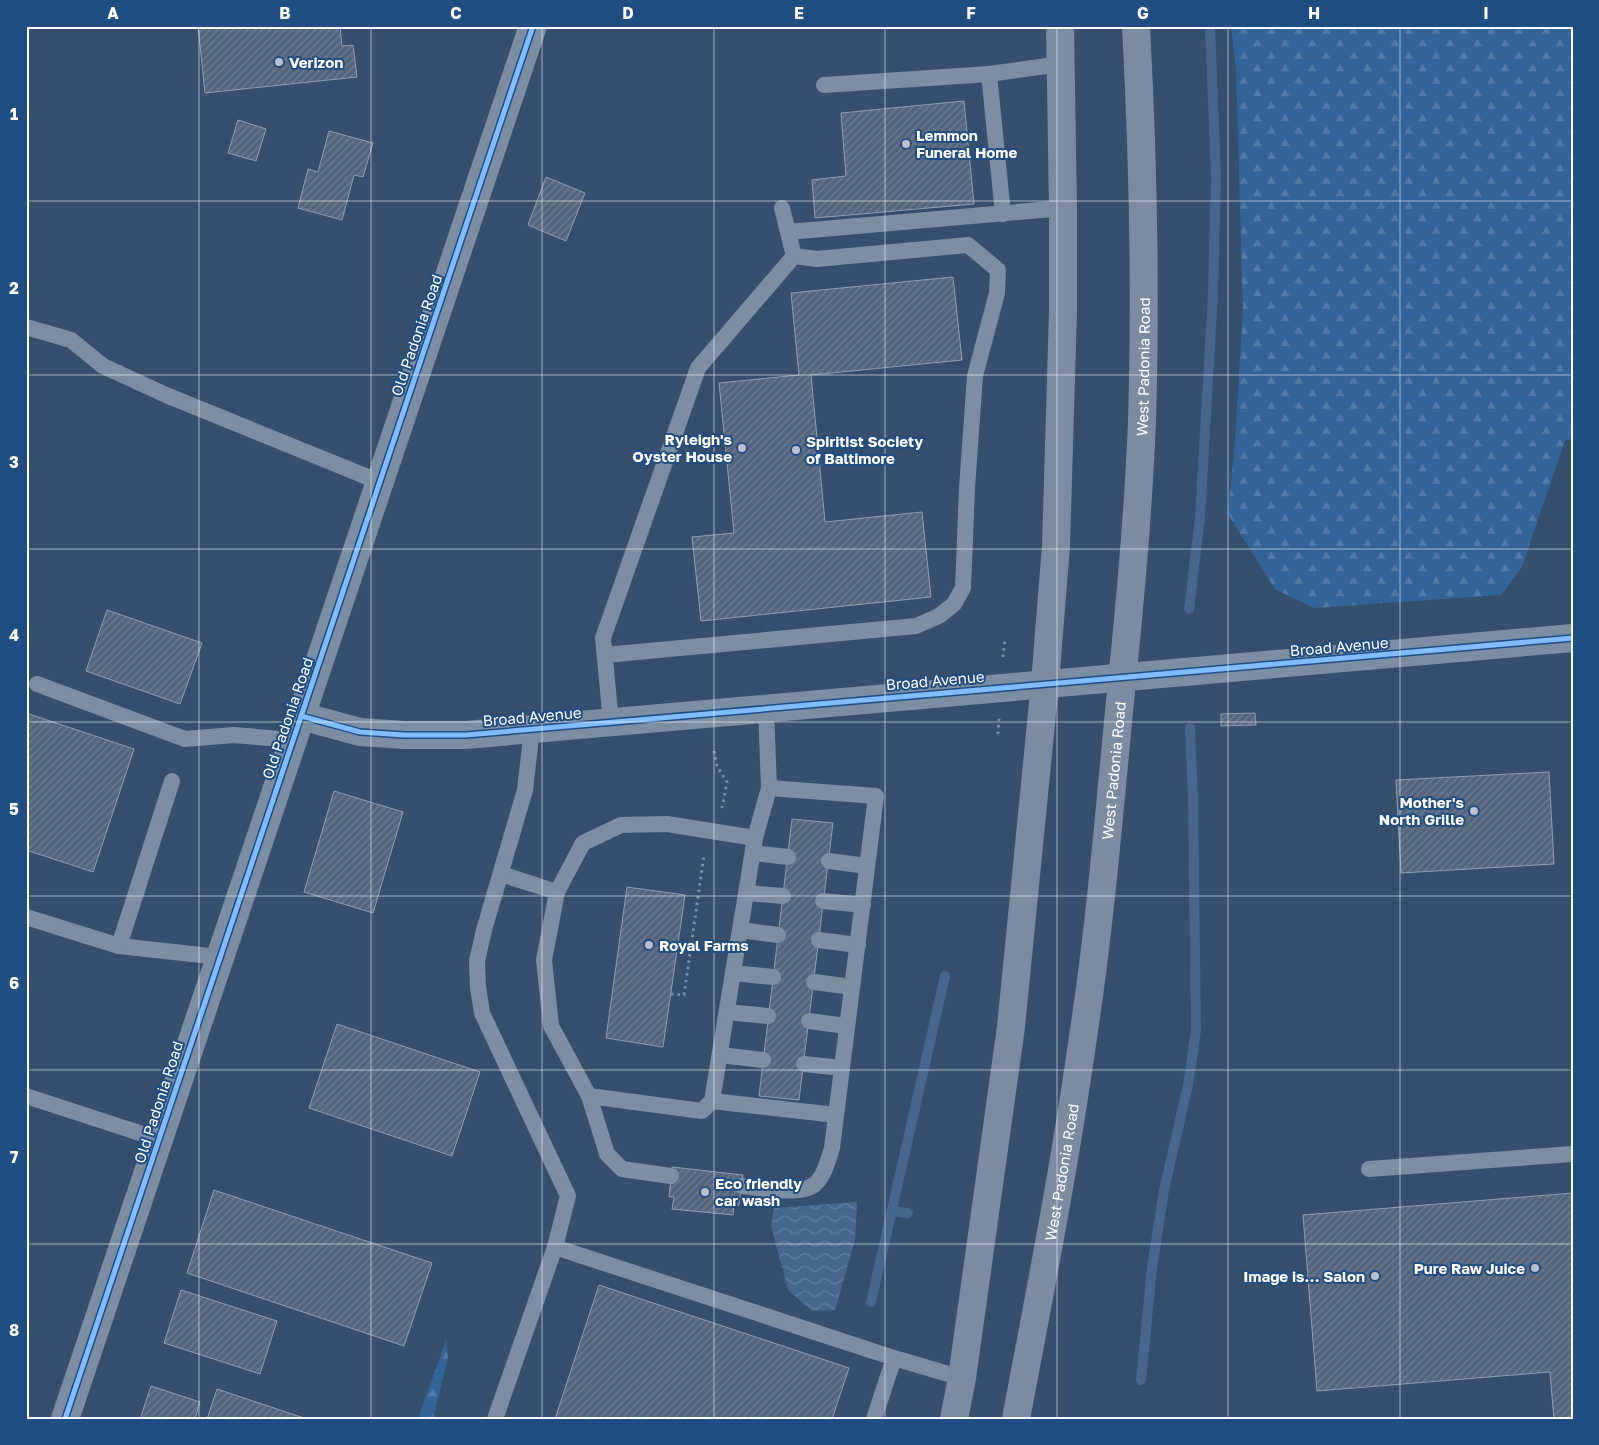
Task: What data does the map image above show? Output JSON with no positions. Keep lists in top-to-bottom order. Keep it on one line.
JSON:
{"streets":{"main road":["West Padonia Road"],"street":["Old Padonia Road","Broad Avenue"]},"crossings":[["Old Padonia Road","Broad Avenue"],["West Padonia Road","Broad Avenue"]],"places":["Verizon","Lemmon Funeral Home","Ryleigh's Oyster House","Spiritist Society of Baltimore","Mother's North Grille","Royal Farms","Eco friendly car wash","Pure Raw Juice","Image is… Salon"],"grid":{"columns":["A","B","C","D","E","F","G","H","I"],"rows":["1","2","3","4","5","6","7","8"]}}
